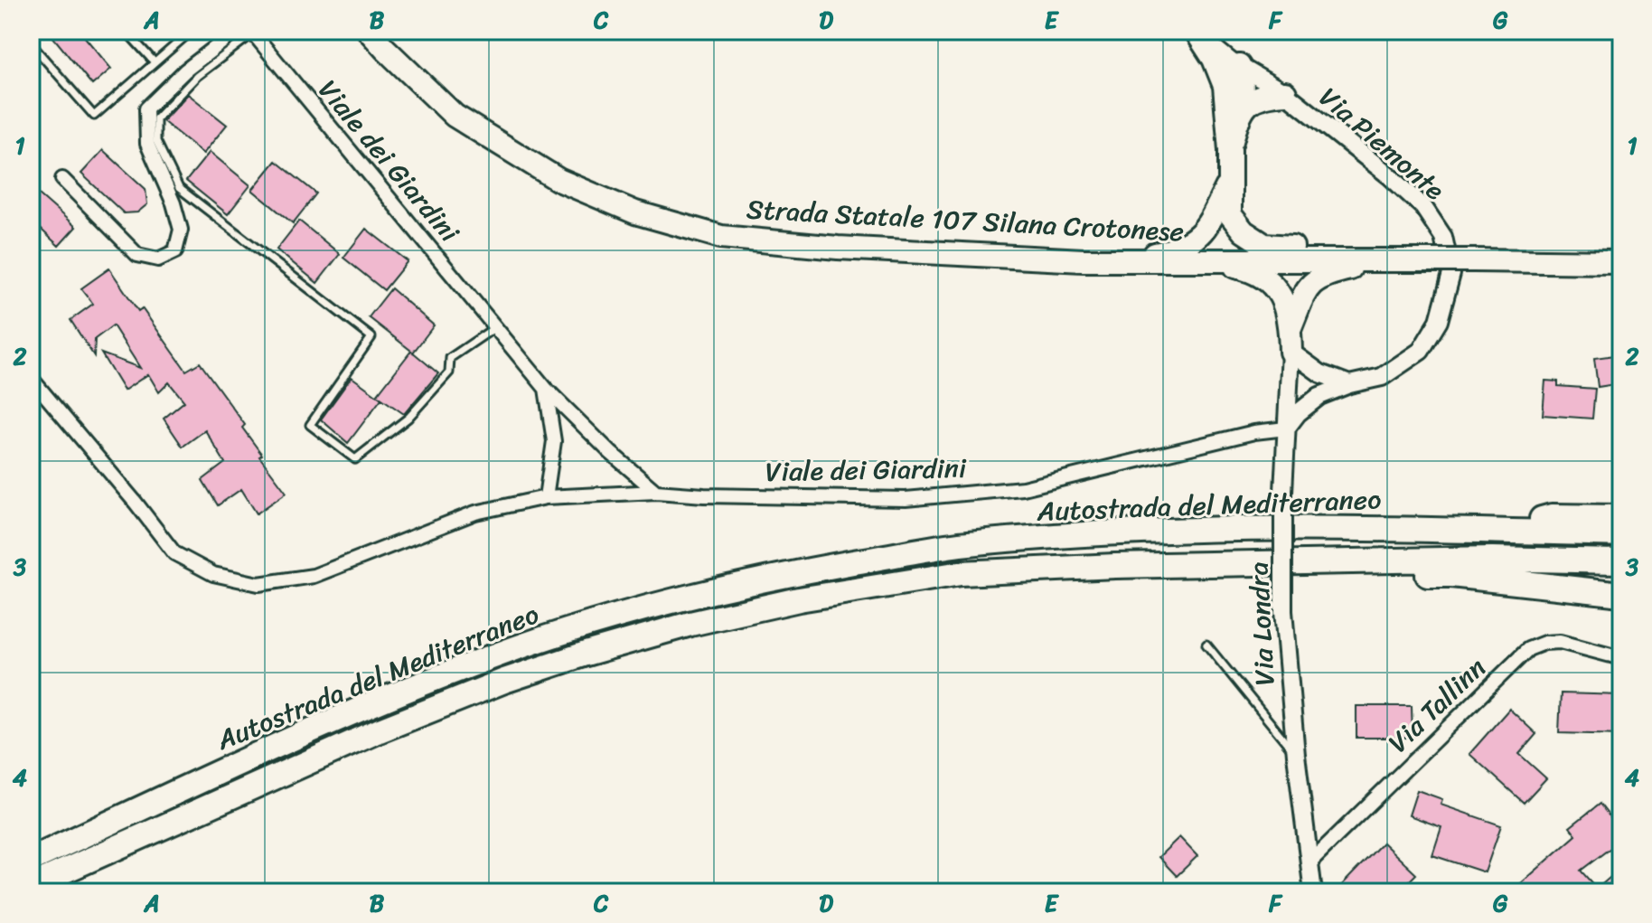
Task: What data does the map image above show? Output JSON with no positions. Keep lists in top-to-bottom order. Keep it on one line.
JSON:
{"streets":{"highway":["Strada Statale 107 Silana Crotonese","Autostrada del Mediterraneo"],"street":["Via Piemonte","Viale dei Giardini","Via Londra","Via Tallinn"]},"crossings":[["Via Piemonte","Viale dei Giardini"],["Via Piemonte","Via Londra"],["Viale dei Giardini","Via Londra"],["Via Londra","Via Tallinn"]],"grid":{"columns":["A","B","C","D","E","F","G"],"rows":["1","2","3","4"]}}
